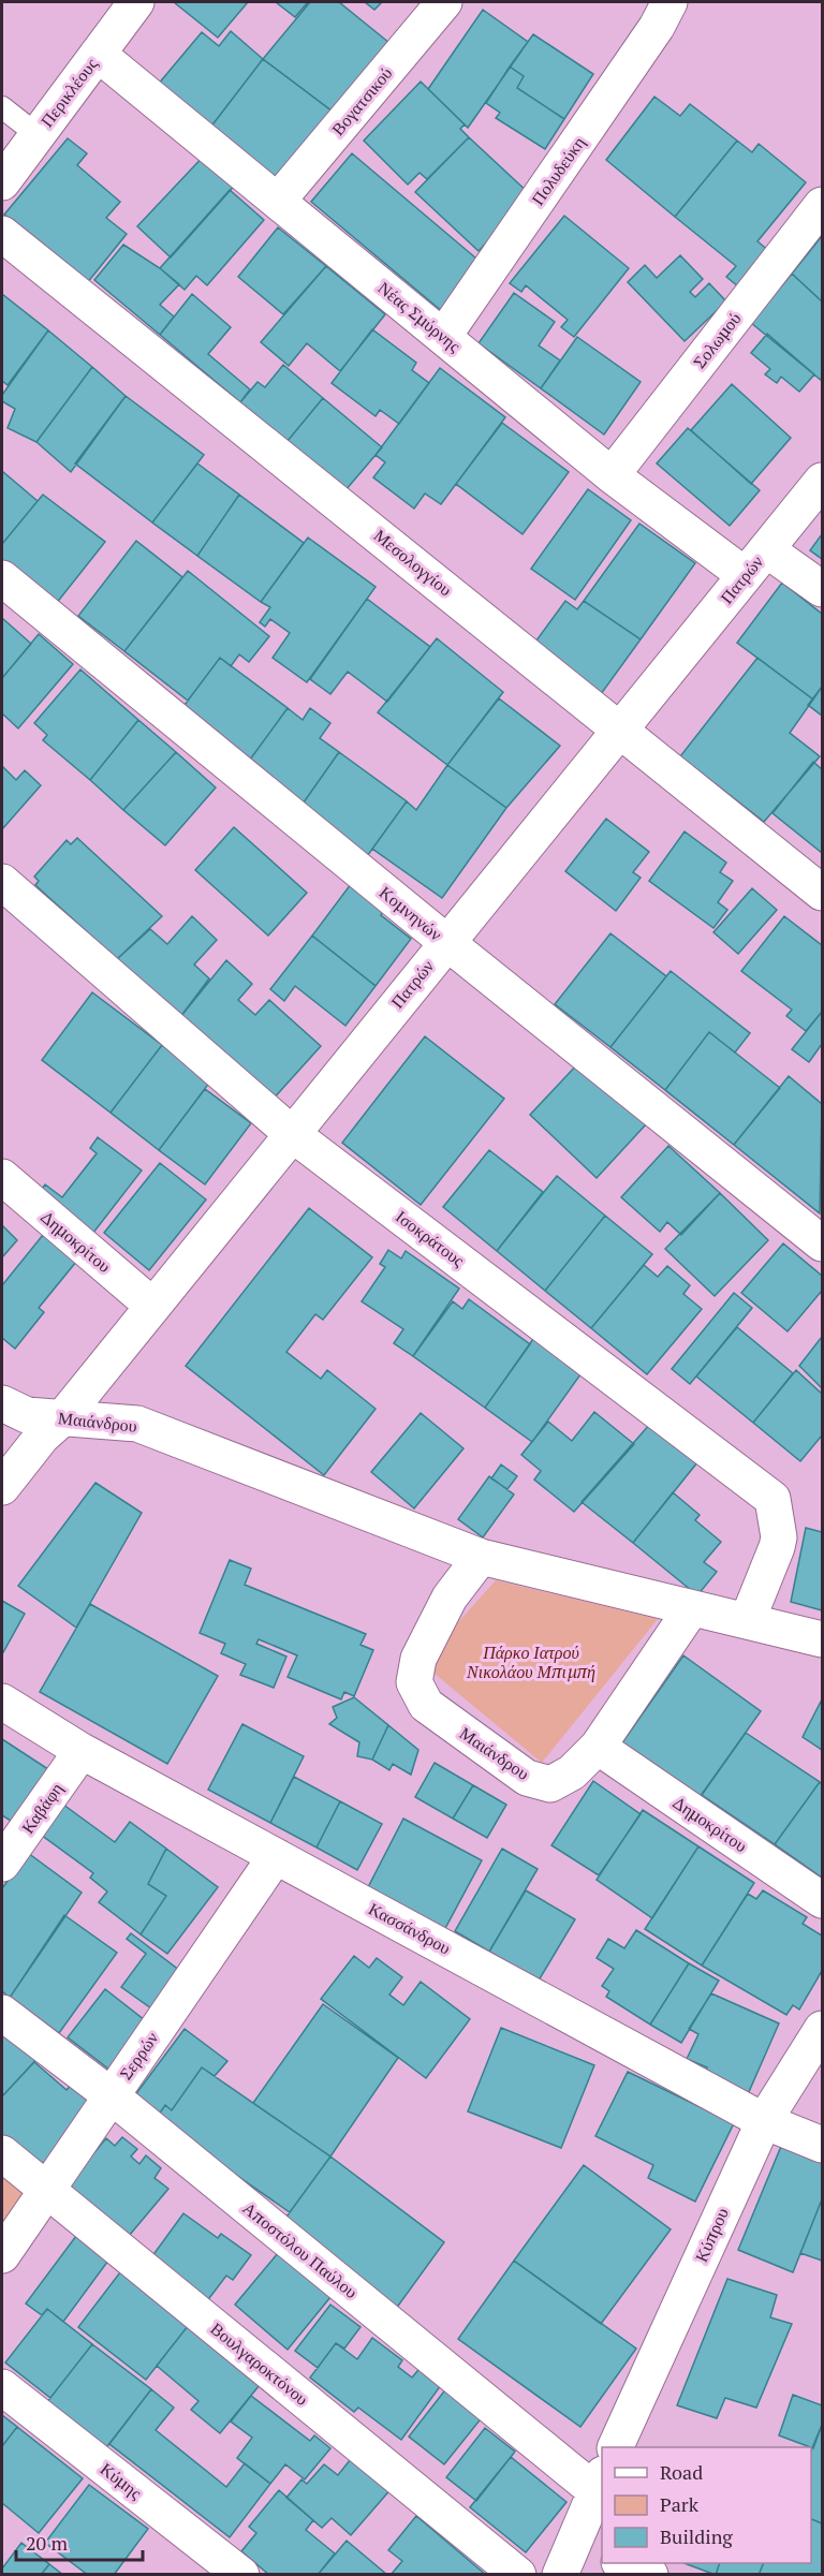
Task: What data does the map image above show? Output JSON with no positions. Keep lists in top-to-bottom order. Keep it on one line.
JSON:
{"streets":{"street":["Περικλέους","Βογατσικού","Πολυδεύκη","Νέας Σμύρνης","Σολωμού","Μεσολογγίου","Πατρών","Κομνηνών","Ισοκράτους","Δημοκρίτου","Μαιάνδρου","Καβάφη","Κασσάνδρου","Σερρών","Κύπρου","Αποστόλου Παύλου","Βουλγαροκτόνου","Κύμης"]},"crossings":[["Περικλέους","Νέας Σμύρνης"],["Βογατσικού","Νέας Σμύρνης"],["Πολυδεύκη","Νέας Σμύρνης"],["Νέας Σμύρνης","Σολωμού"],["Νέας Σμύρνης","Πατρών"],["Μεσολογγίου","Πατρών"],["Πατρών","Κομνηνών"],["Πατρών","Ισοκράτους"],["Πατρών","Δημοκρίτου"],["Πατρών","Μαιάνδρου"],["Ισοκράτους","Μαιάνδρου"],["Δημοκρίτου","Μαιάνδρου"],["Καβάφη","Κασσάνδρου"],["Κασσάνδρου","Σερρών"],["Κασσάνδρου","Κύπρου"],["Σερρών","Αποστόλου Παύλου"],["Σερρών","Βουλγαροκτόνου"]],"parks":["Πάρκο Ιατρού Νικολάου Μπιμπή"],"legend":["Road","Park","Building"],"scale_bar":"20 m"}
